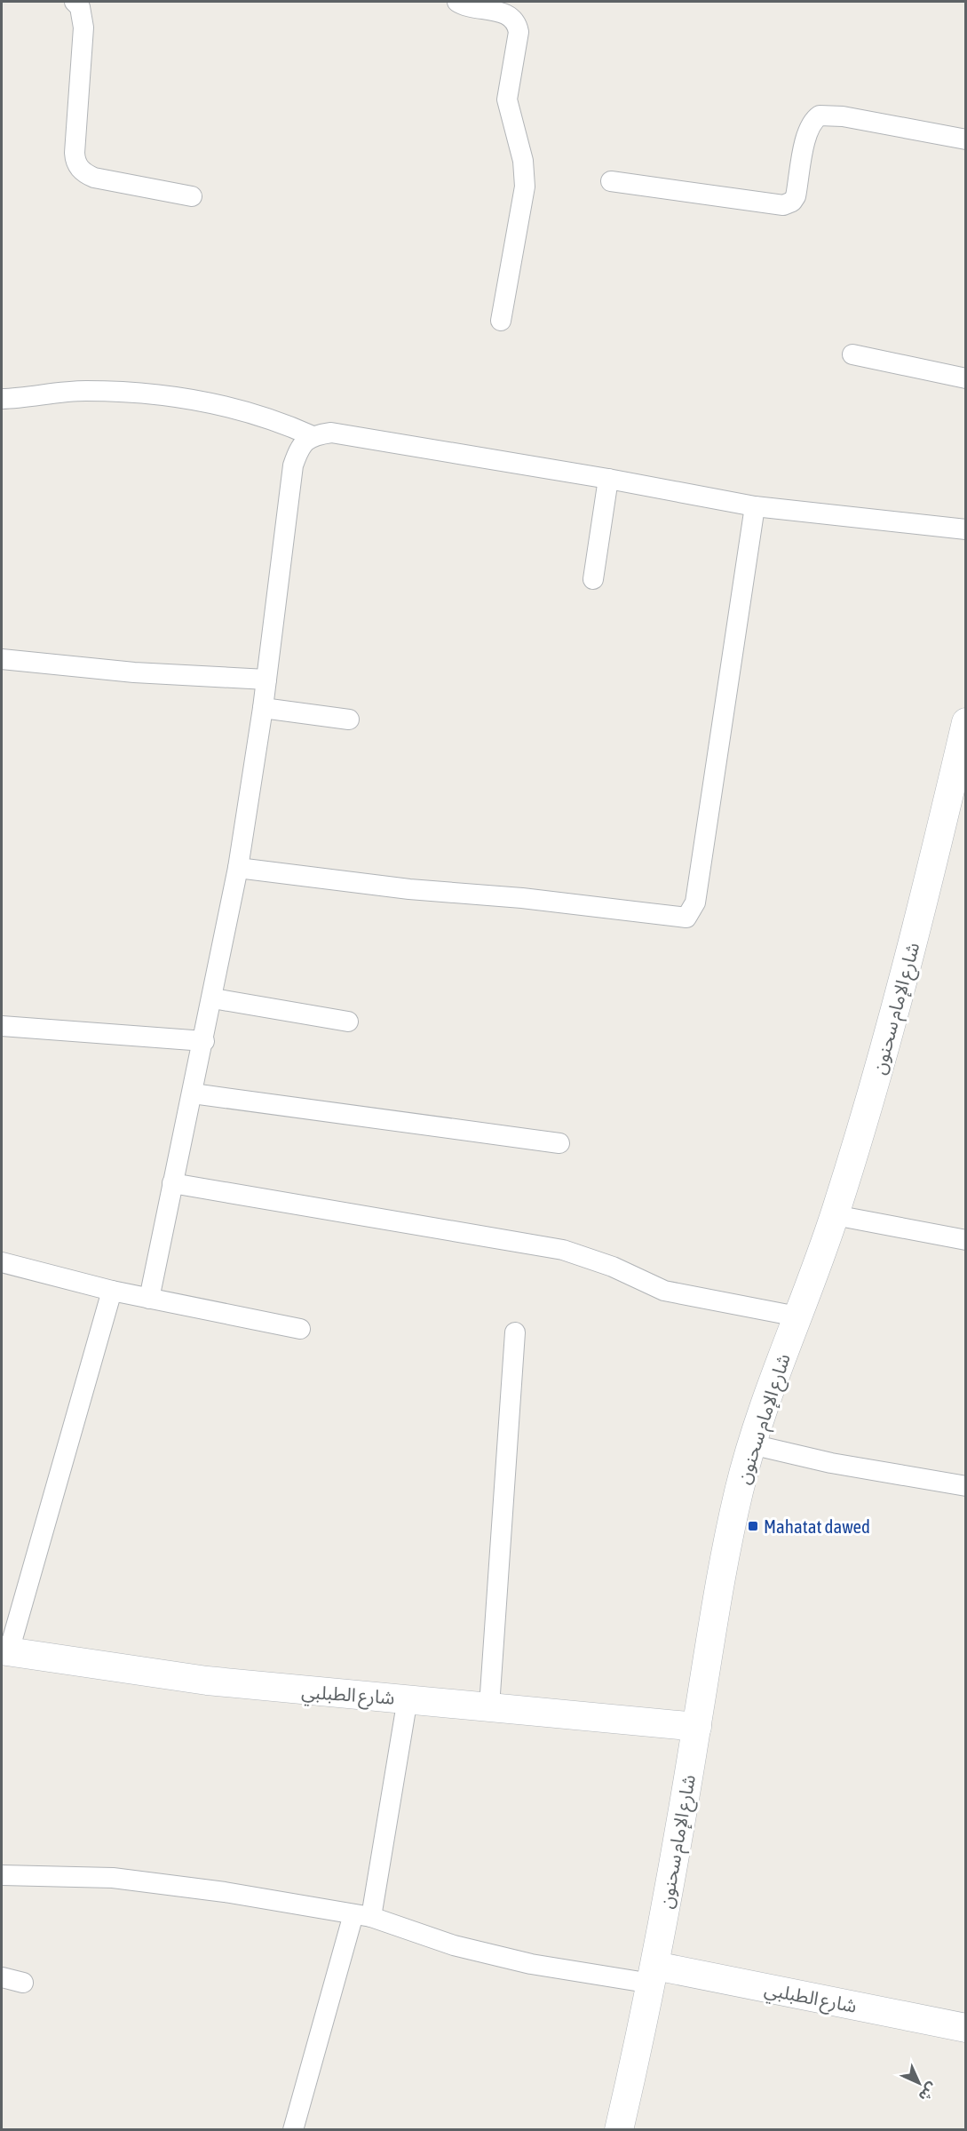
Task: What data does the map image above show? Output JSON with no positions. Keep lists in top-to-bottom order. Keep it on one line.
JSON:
{"streets":{"street":["شارع الإمام سحنون","شارع الطبلبي"]},"crossings":[["شارع الإمام سحنون","شارع الطبلبي"]],"places":{"transit":["Mahatat dawed"]},"north":"bottom right"}
